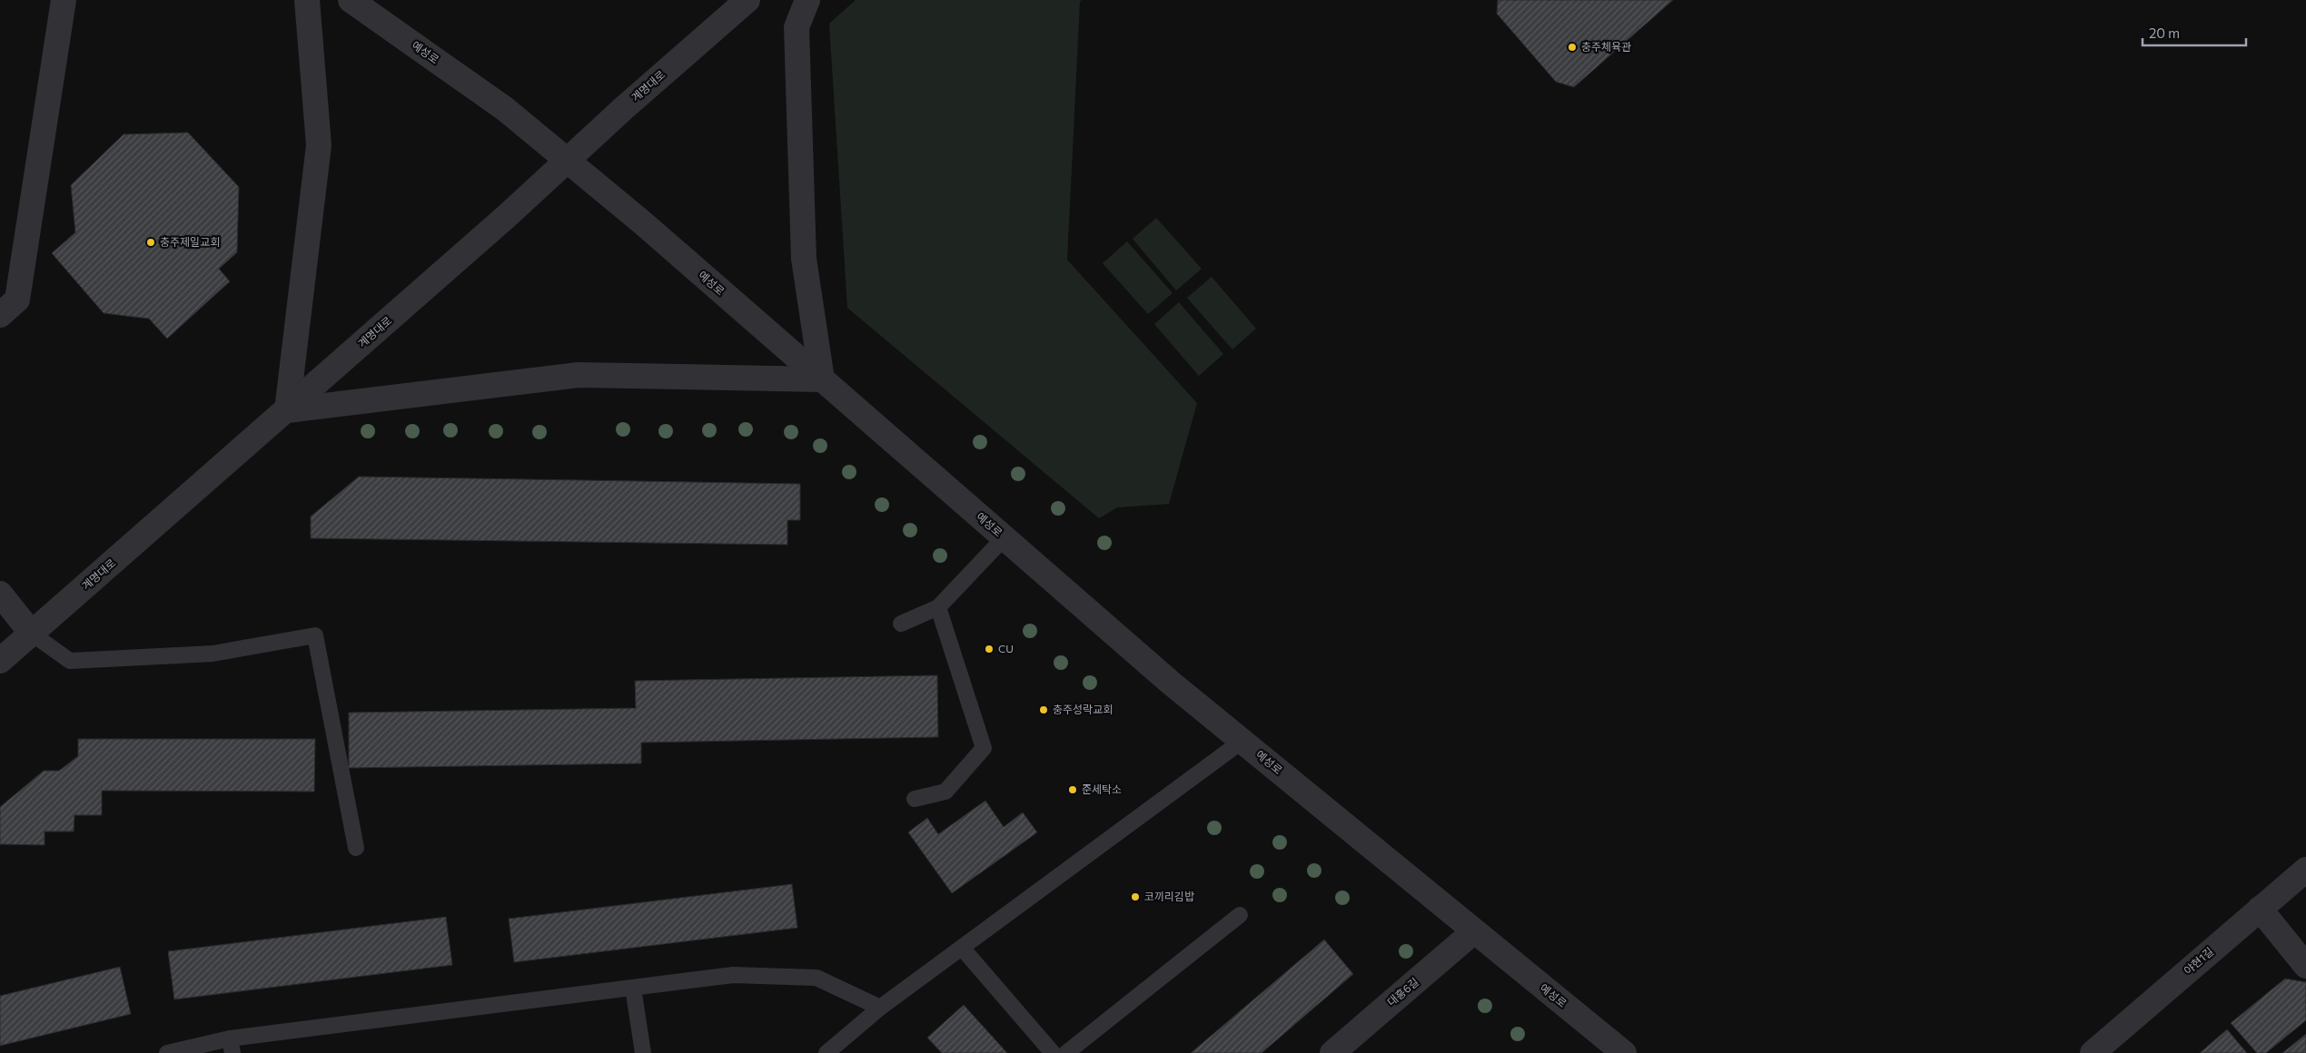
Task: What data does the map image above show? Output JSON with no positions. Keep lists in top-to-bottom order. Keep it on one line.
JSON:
{"streets":{"street":["예성로","계명대로","야현1길","대흥6길"]},"crossings":[["예성로","계명대로"],["예성로","대흥6길"]],"places":["충주체육관","충주제일교회","CU","충주성락교회","준세탁소","코끼리김밥"],"scale_bar":"20 m"}
